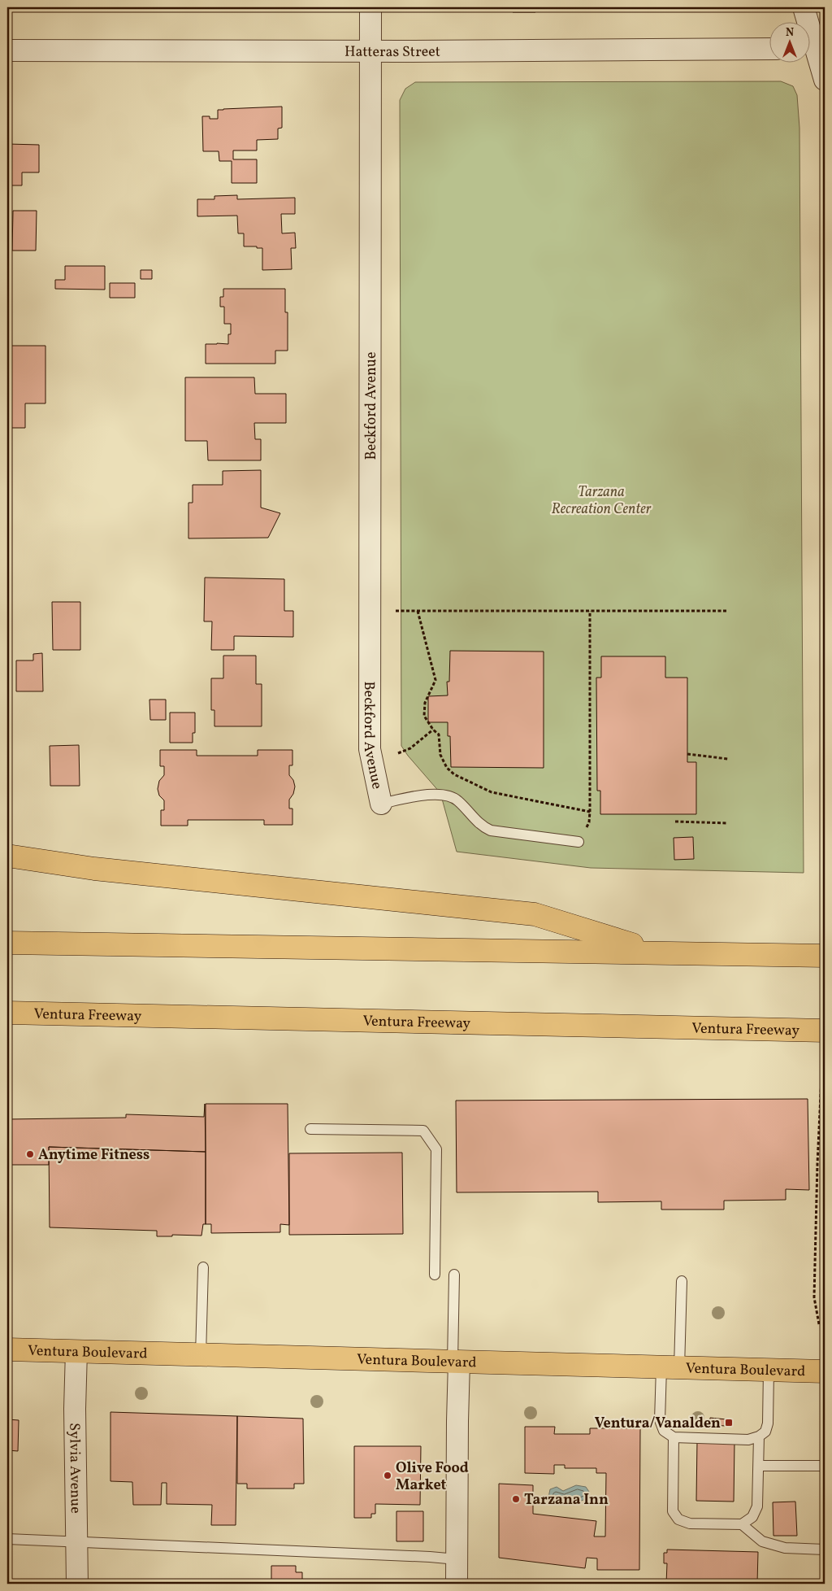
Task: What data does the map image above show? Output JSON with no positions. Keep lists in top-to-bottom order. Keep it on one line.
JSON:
{"streets":{"main road":["Ventura Freeway","Ventura Boulevard"],"street":["Hatteras Street","Beckford Avenue","Sylvia Avenue"]},"crossings":[["Hatteras Street","Beckford Avenue"],["Ventura Boulevard","Sylvia Avenue"]],"parks":["Tarzana Recreation Center"],"places":{"other":["Anytime Fitness","Olive Food Market","Tarzana Inn"],"transit":["Ventura/Vanalden"]},"north":"top"}
